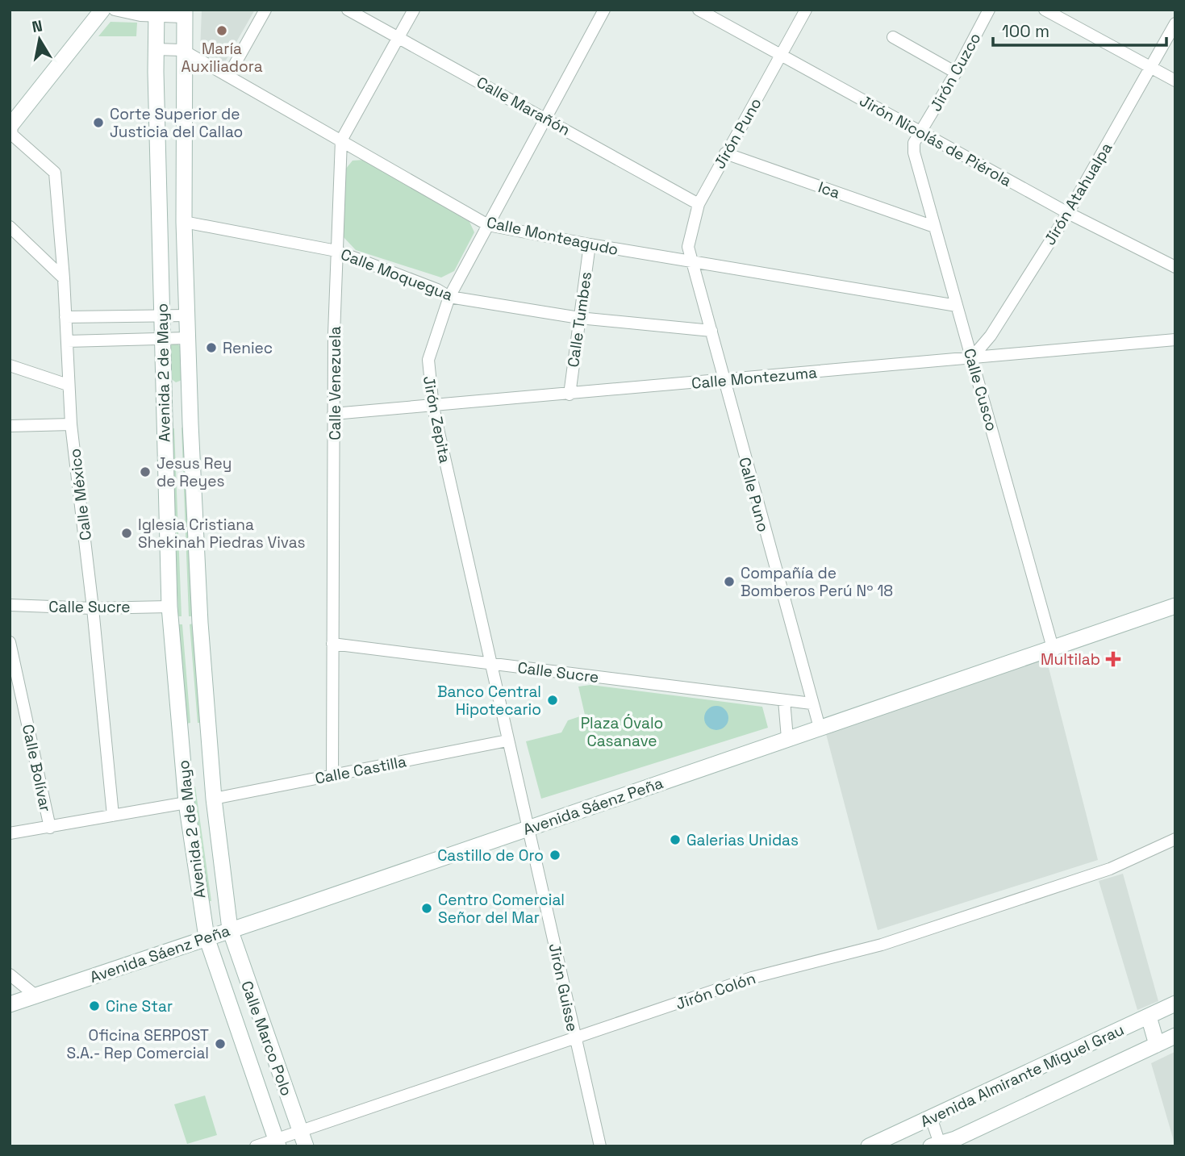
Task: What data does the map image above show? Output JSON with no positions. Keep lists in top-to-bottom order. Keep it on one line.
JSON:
{"streets":{"main road":["Avenida 2 de Mayo","Avenida Sáenz Peña","Calle Marco Polo","Avenida Almirante Miguel Grau"],"street":["Jirón Cuzco","Calle Marañón","Jirón Puno","Jirón Nicolás de Piérola","Ica","Jirón Atahualpa","Calle Monteagudo","Calle Moquegua","Calle Tumbes","Calle Montezuma","Calle Venezuela","Calle Cusco","Jirón Zepita","Calle México","Calle Puno","Calle Sucre","Calle Bolívar","Calle Castilla","Jirón Guisse","Jirón Colón"]},"crossings":[["Jirón Cuzco","Jirón Nicolás de Piérola"],["Jirón Cuzco","Calle Cusco"],["Calle Marañón","Jirón Puno"],["Calle Marañón","Calle Venezuela"],["Calle Marañón","Jirón Zepita"],["Jirón Puno","Jirón Nicolás de Piérola"],["Jirón Puno","Ica"],["Jirón Puno","Calle Monteagudo"],["Jirón Puno","Calle Puno"],["Jirón Nicolás de Piérola","Jirón Atahualpa"],["Jirón Nicolás de Piérola","Calle Cusco"],["Ica","Calle Cusco"],["Jirón Atahualpa","Calle Montezuma"],["Jirón Atahualpa","Calle Cusco"],["Calle Monteagudo","Calle Tumbes"],["Calle Monteagudo","Avenida 2 de Mayo"],["Calle Monteagudo","Calle Venezuela"],["Calle Monteagudo","Calle Cusco"],["Calle Monteagudo","Jirón Zepita"],["Calle Monteagudo","Calle Puno"],["Calle Moquegua","Calle Tumbes"],["Calle Moquegua","Avenida 2 de Mayo"],["Calle Moquegua","Calle Venezuela"],["Calle Moquegua","Jirón Zepita"],["Calle Moquegua","Calle Puno"],["Calle Tumbes","Calle Montezuma"],["Avenida 2 de Mayo","Calle Sucre"],["Avenida 2 de Mayo","Calle Castilla"],["Avenida 2 de Mayo","Avenida Sáenz Peña"],["Avenida 2 de Mayo","Calle Marco Polo"],["Calle Montezuma","Calle Venezuela"],["Calle Montezuma","Calle Cusco"],["Calle Montezuma","Jirón Zepita"],["Calle Montezuma","Calle Puno"],["Calle Venezuela","Calle Sucre"],["Calle Venezuela","Calle Castilla"],["Calle Cusco","Avenida Sáenz Peña"],["Jirón Zepita","Calle Sucre"],["Jirón Zepita","Calle Castilla"],["Jirón Zepita","Avenida Sáenz Peña"],["Jirón Zepita","Jirón Guisse"],["Calle México","Calle Sucre"],["Calle Puno","Calle Sucre"],["Calle Puno","Avenida Sáenz Peña"],["Avenida Sáenz Peña","Jirón Guisse"],["Avenida Sáenz Peña","Calle Marco Polo"],["Jirón Guisse","Jirón Colón"],["Jirón Colón","Calle Marco Polo"]],"parks":["Plaza Óvalo Casanave"],"places":{"other":["María Auxiliadora","Corte Superior de Justicia del Callao","Reniec","Jesus Rey de Reyes","Iglesia Cristiana Shekinah Piedras Vivas","Compañía de Bomberos Perú Nº 18","Banco Central Hipotecario","Galerias Unidas","Castillo de Oro","Centro Comercial Señor del Mar","Cine Star","Oficina SERPOST S.A.- Rep Comercial"],"health":["Multilab"]},"scale_bar":"100 m","north":"top"}
